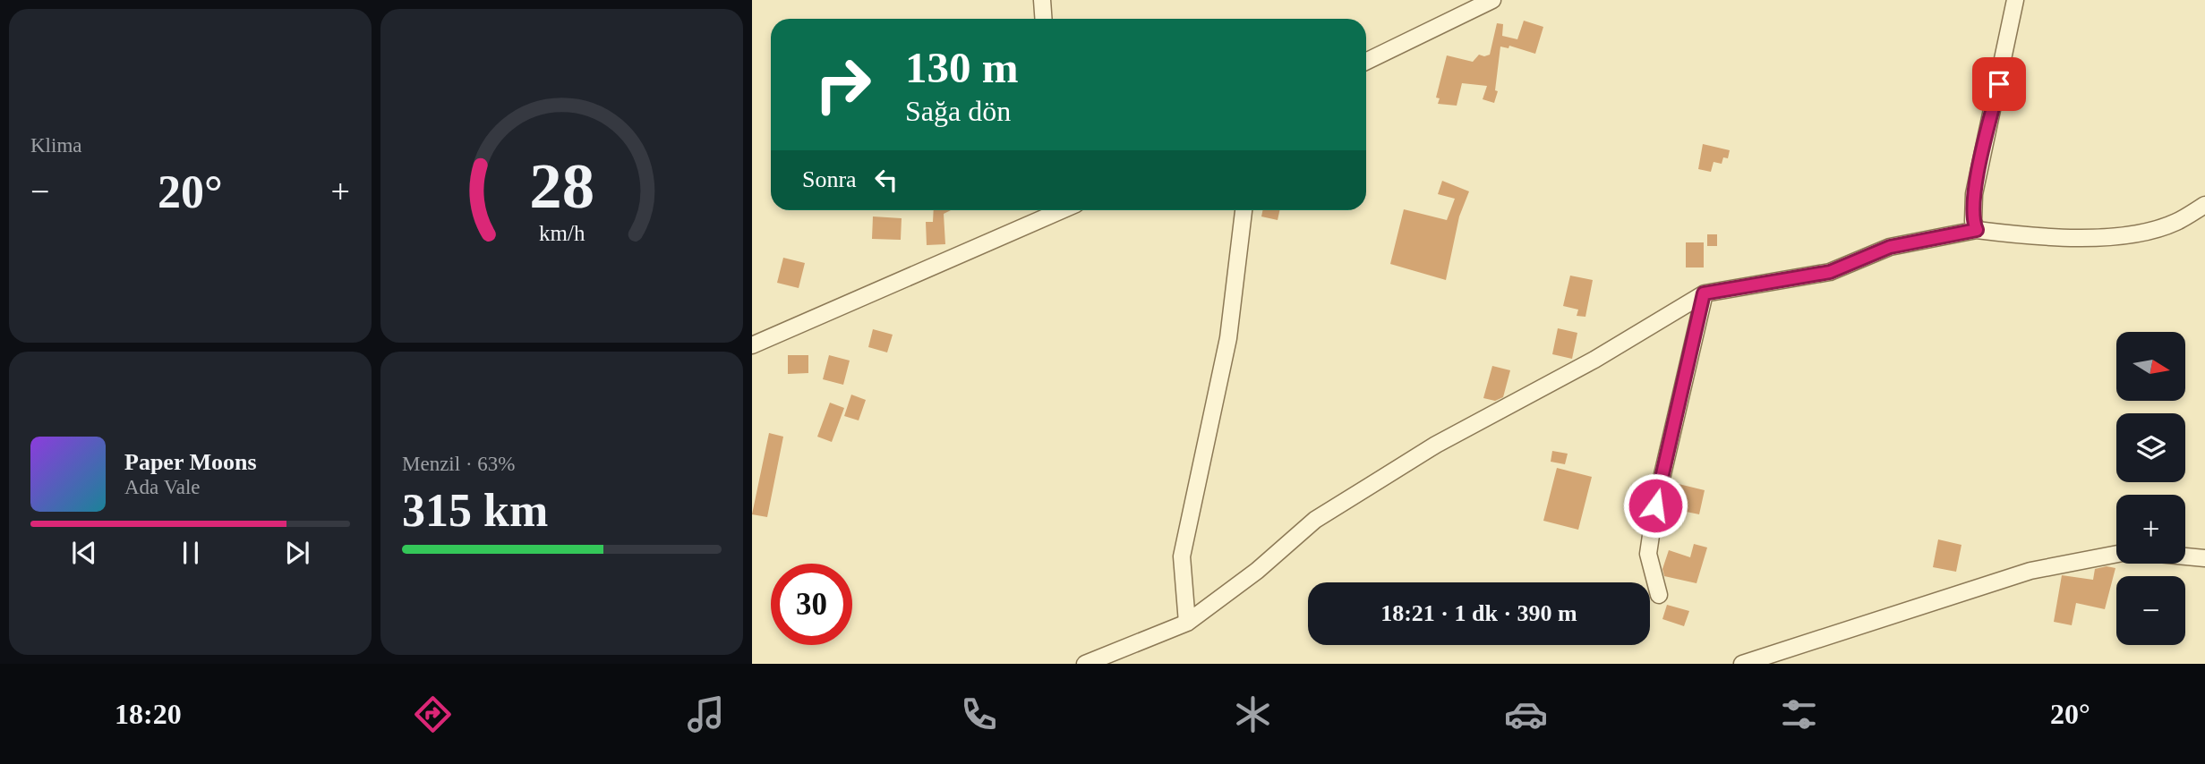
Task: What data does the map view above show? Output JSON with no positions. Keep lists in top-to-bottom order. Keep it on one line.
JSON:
{"north":"right","page":{"tile":["Klima",["Menzil · 63%","315 km"]],"turn":["130 m","Sağa dön"],"then":"Sonra","heat":["−","20°","+"],"map_buttons":["+","−"],"song":["Paper Moons","Ada Vale"],"limit":"30","trip":"18:21 · 1 dk · 390 m","tabs":["18:20","20°"],"gauge":["28","km/h"]}}
